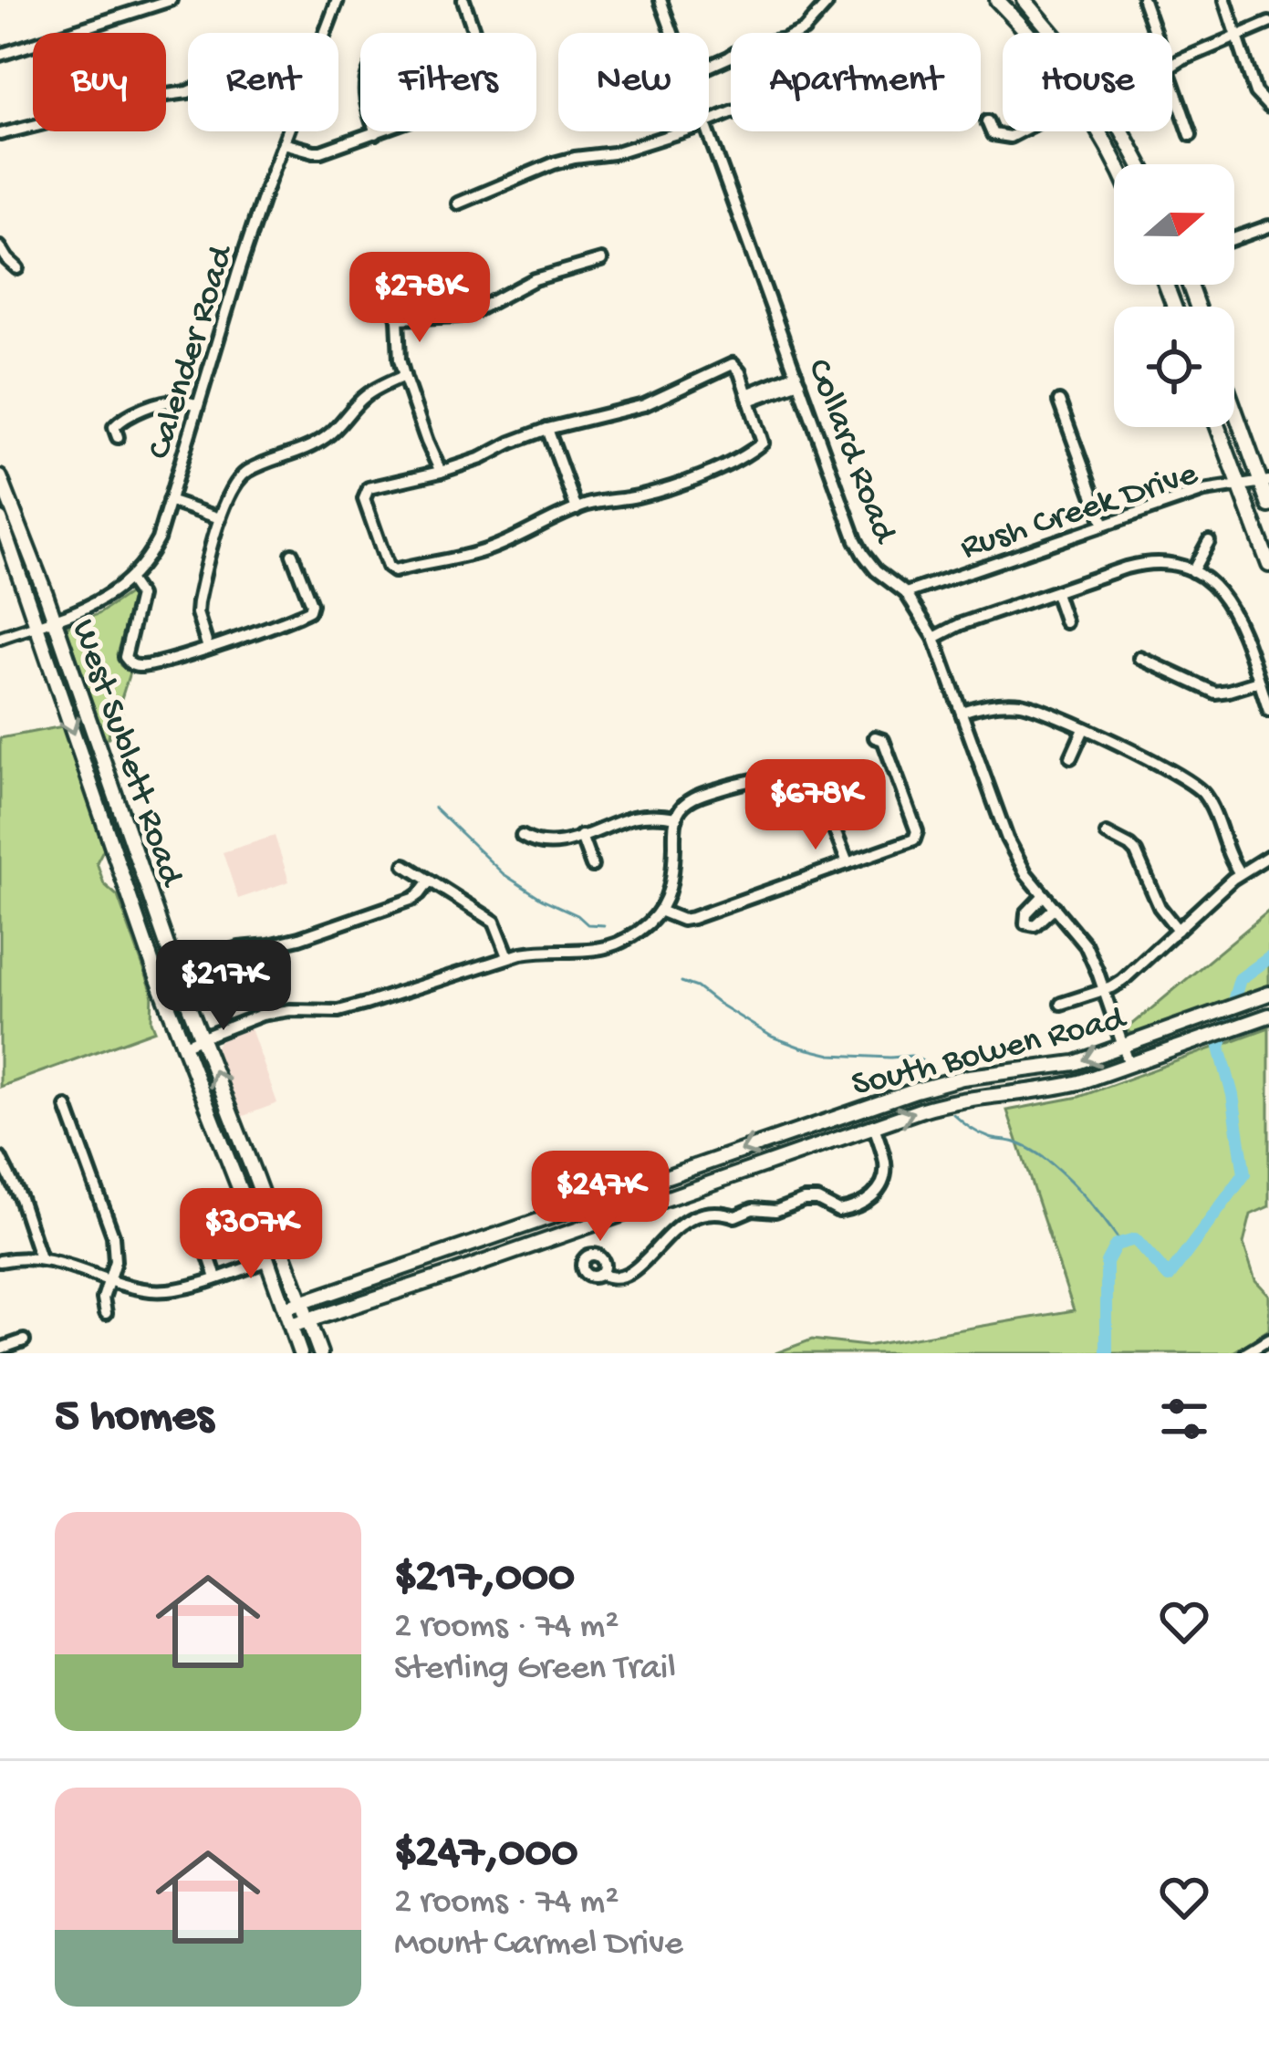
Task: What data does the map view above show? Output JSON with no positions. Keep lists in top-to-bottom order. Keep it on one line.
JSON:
{"streets":{"main road":["West Sublett Road","South Bowen Road"],"street":["Calender Road","Collard Road","Rush Creek Drive"]},"crossings":[["Calender Road","West Sublett Road"],["Collard Road","Rush Creek Drive"],["Collard Road","South Bowen Road"],["West Sublett Road","South Bowen Road"]],"north":"right","page":{"chip":["Buy","Rent","Filters","New","Apartment","House"],"price":["$278K","$678K","$217K","$247K","$307K"],"heading":"5 homes","list":[{"name":"$217,000","note":"2 rooms · 74 m² · Sterling Green Trail"},{"name":"$247,000","note":"2 rooms · 74 m² · Mount Carmel Drive"}]}}
